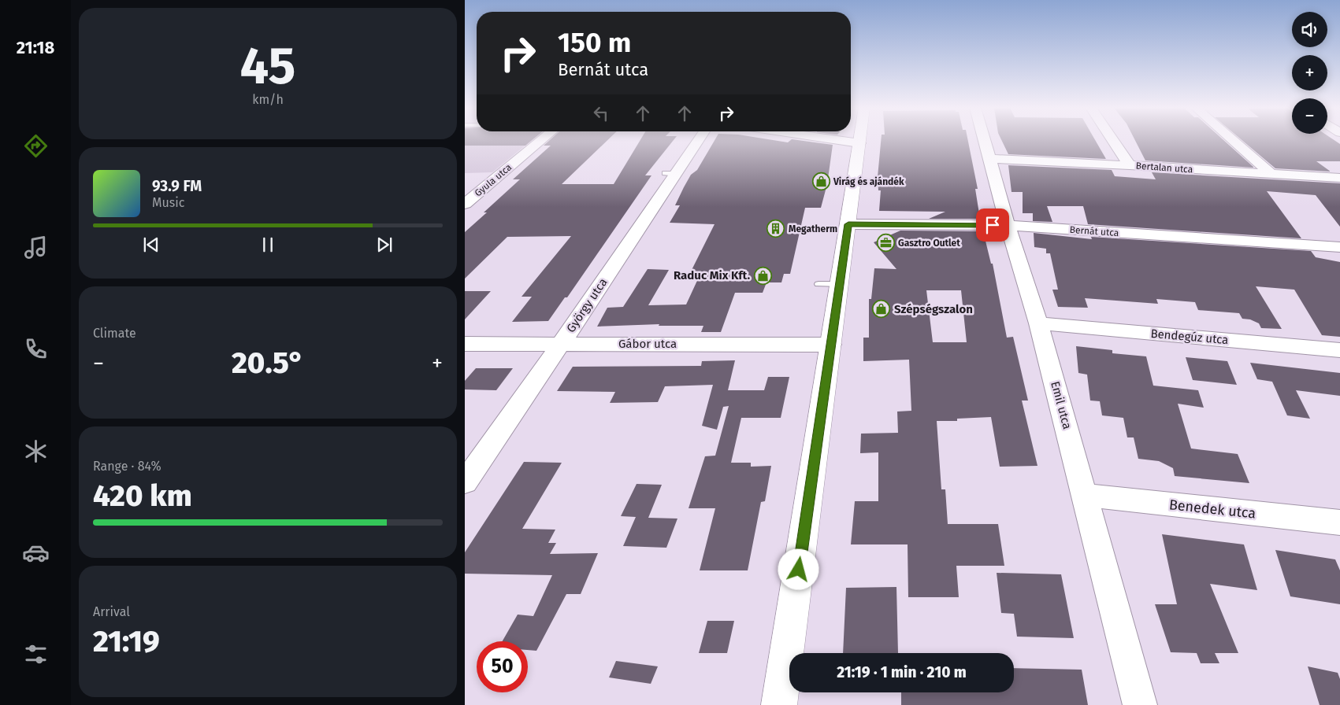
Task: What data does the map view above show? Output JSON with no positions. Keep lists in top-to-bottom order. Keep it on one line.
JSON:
{"streets":{"street":["Bertalan utca","Gyula utca","Bernát utca","György utca","Bendegúz utca","Gábor utca","Emil utca","Benedek utca"]},"crossings":[["Bertalan utca","Emil utca"],["Bernát utca","Emil utca"],["György utca","Gábor utca"],["Bendegúz utca","Emil utca"],["Emil utca","Benedek utca"]],"places":{"shop":["Virág és ajándék","Raduc Mix Kft.","Szépségszalon"],"building":["Megatherm"],"office":["Gasztro Outlet"]},"page":{"tabs":"21:18","tile":[["45","km/h"],"Climate",["Range · 84%","420 km"],["Arrival","21:19"]],"map_buttons":["+","−"],"turn":["150 m","Bernát utca"],"song":["93.9 FM","Music"],"heat":["−","20.5°","+"],"limit":"50","trip":"21:19 · 1 min · 210 m"}}
